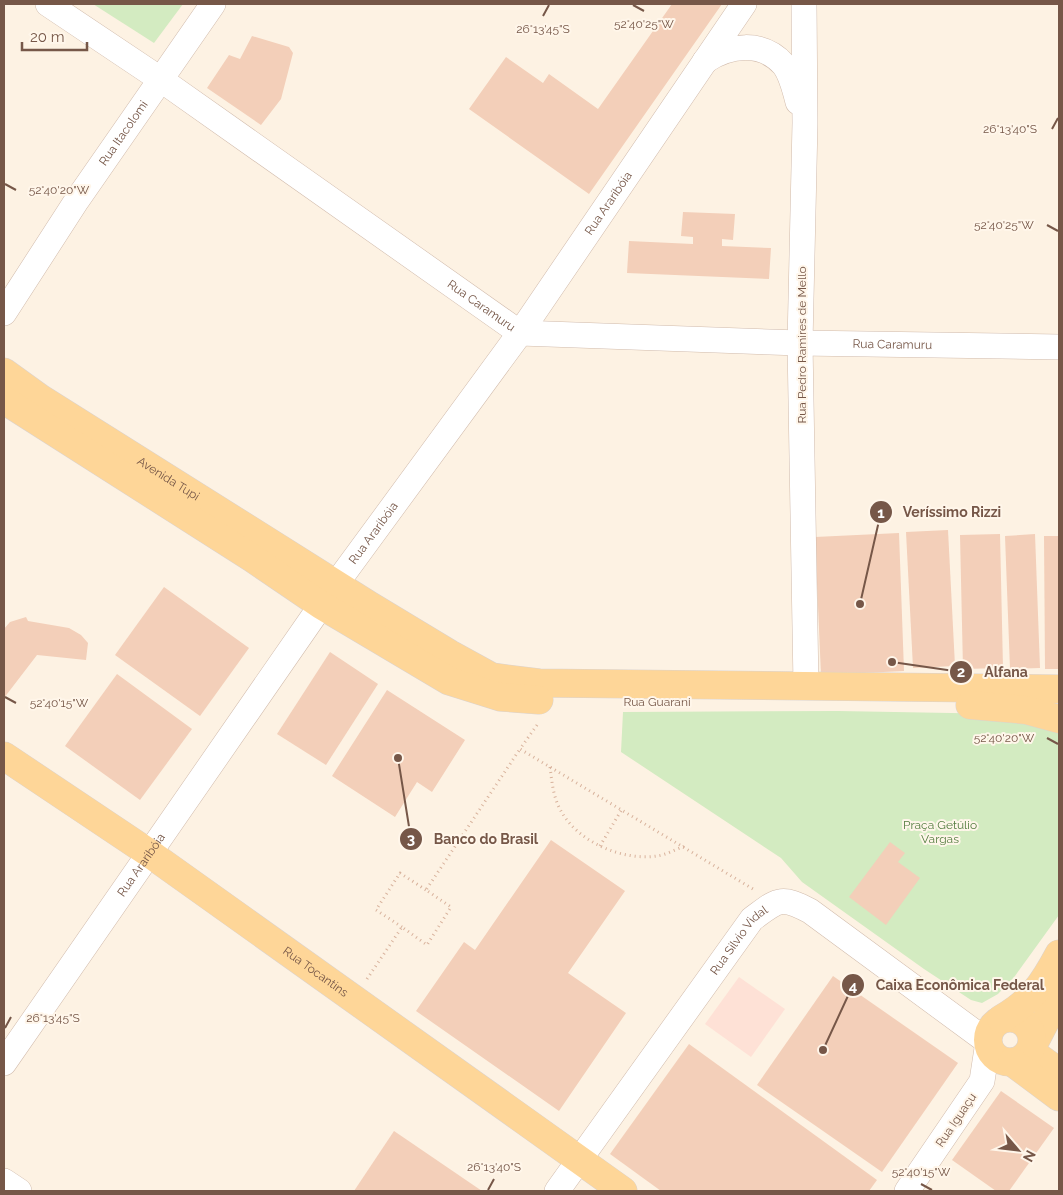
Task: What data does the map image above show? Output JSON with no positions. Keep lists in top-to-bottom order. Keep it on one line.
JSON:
{"streets":{"main road":["Avenida Tupi","Rua Guarani","Rua Tocantins"],"street":["Rua Itacolomi","Rua Araribóia","Rua Caramuru","Rua Pedro Ramires de Mello","Rua Silvio Vidal","Rua Iguaçu"]},"crossings":[["Rua Itacolomi","Rua Caramuru"],["Rua Araribóia","Rua Caramuru"],["Rua Araribóia","Avenida Tupi"],["Rua Araribóia","Rua Guarani"],["Rua Araribóia","Rua Tocantins"],["Rua Caramuru","Rua Pedro Ramires de Mello"],["Rua Pedro Ramires de Mello","Rua Guarani"],["Avenida Tupi","Rua Guarani"],["Rua Silvio Vidal","Rua Tocantins"],["Rua Silvio Vidal","Rua Iguaçu"]],"parks":["Praça Getúlio Vargas"],"places":["Veríssimo Rizzi","Alfana","Banco do Brasil","Caixa Econômica Federal"],"scale_bar":"20 m","north":"bottom right","coordinates":["52°40'25\"W","26°13'45\"S","26°13'40\"S","52°40'20\"W","52°40'15\"W"]}
